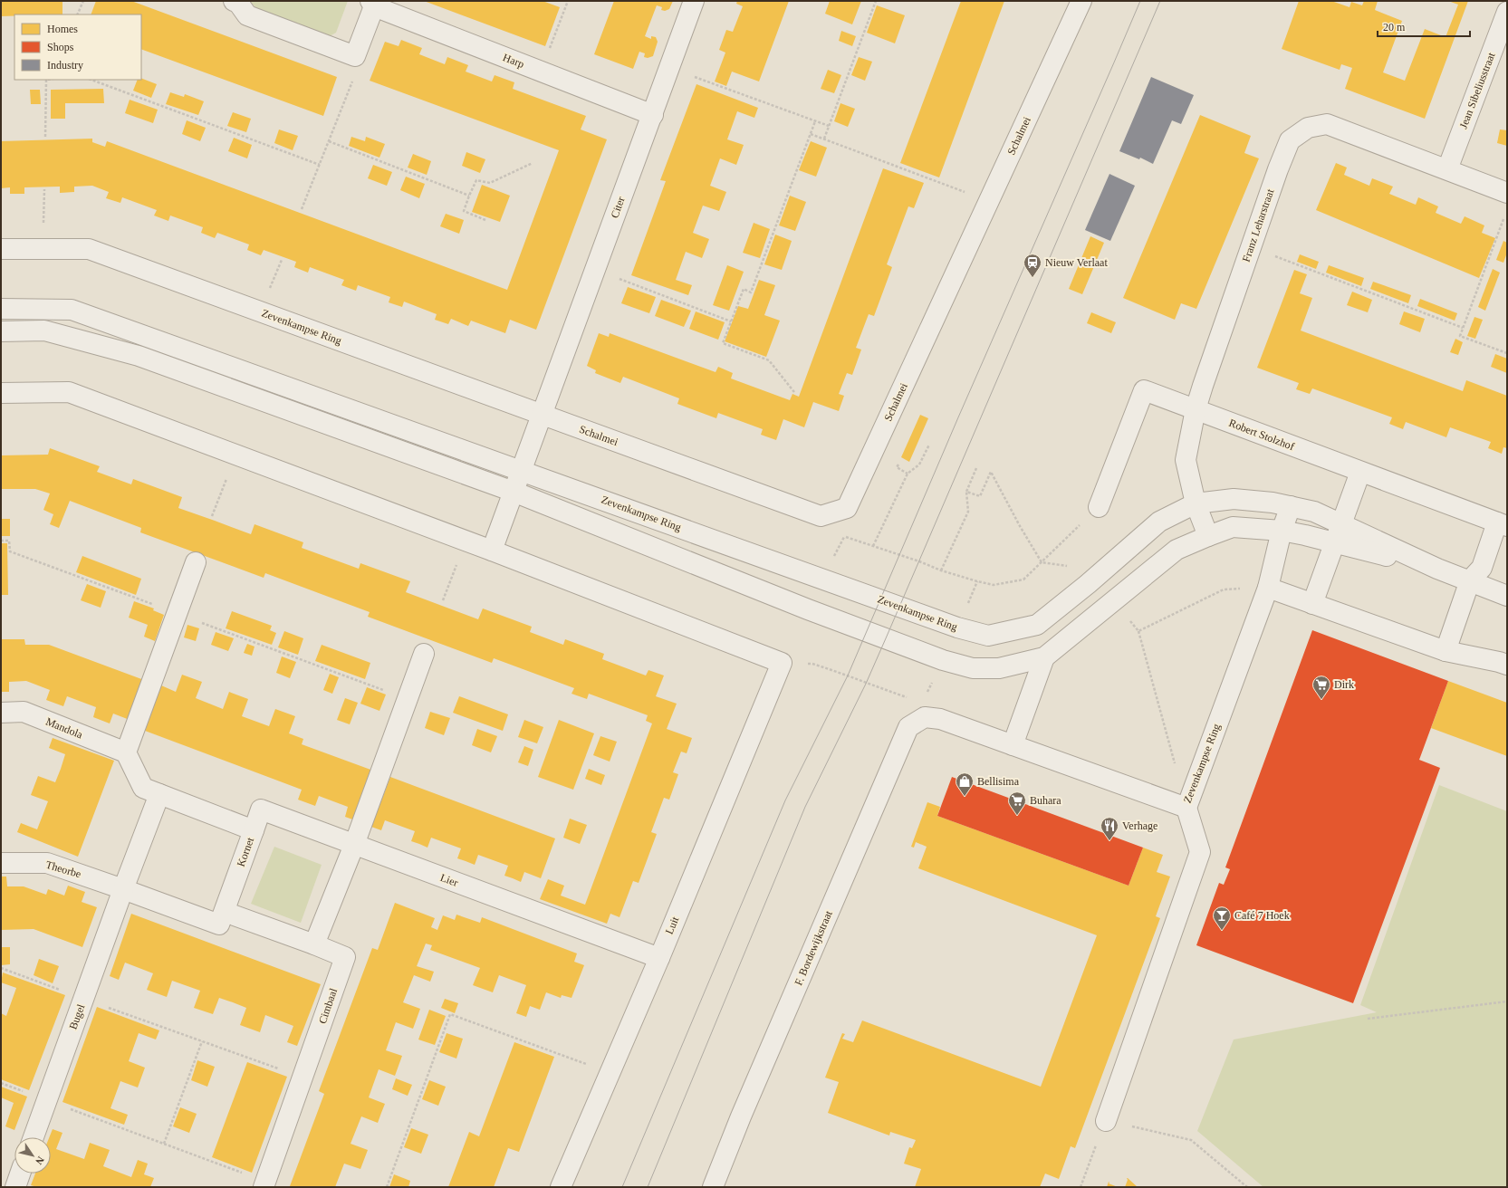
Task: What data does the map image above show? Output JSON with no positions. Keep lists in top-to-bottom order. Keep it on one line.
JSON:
{"streets":{"street":["Harp","Jean Sibeliusstraat","Schalmei","Citer","Franz Leharstraat","Zevenkampse Ring","Robert Stolzhof","Mandola","Kornet","Theorbe","Lier","Luit","F. Bordewijkstraat","Cimbaal","Bugel"]},"crossings":[["Harp","Citer"],["Jean Sibeliusstraat","Franz Leharstraat"],["Schalmei","Citer"],["Schalmei","Zevenkampse Ring"],["Citer","Zevenkampse Ring"],["Franz Leharstraat","Zevenkampse Ring"],["Franz Leharstraat","Robert Stolzhof"],["Zevenkampse Ring","Robert Stolzhof"],["Zevenkampse Ring","F. Bordewijkstraat"],["Mandola","Kornet"],["Kornet","Theorbe"],["Kornet","Lier"],["Kornet","Bugel"],["Theorbe","Bugel"],["Lier","Luit"]],"places":{"station":["Nieuw Verlaat"],"supermarket":["Dirk","Buhara"],"shop":["Bellisima"],"restaurant":["Verhage"],"bar":["Café 7 Hoek"]},"legend":["Homes","Shops","Industry"],"scale_bar":"20 m","north":"bottom right"}
